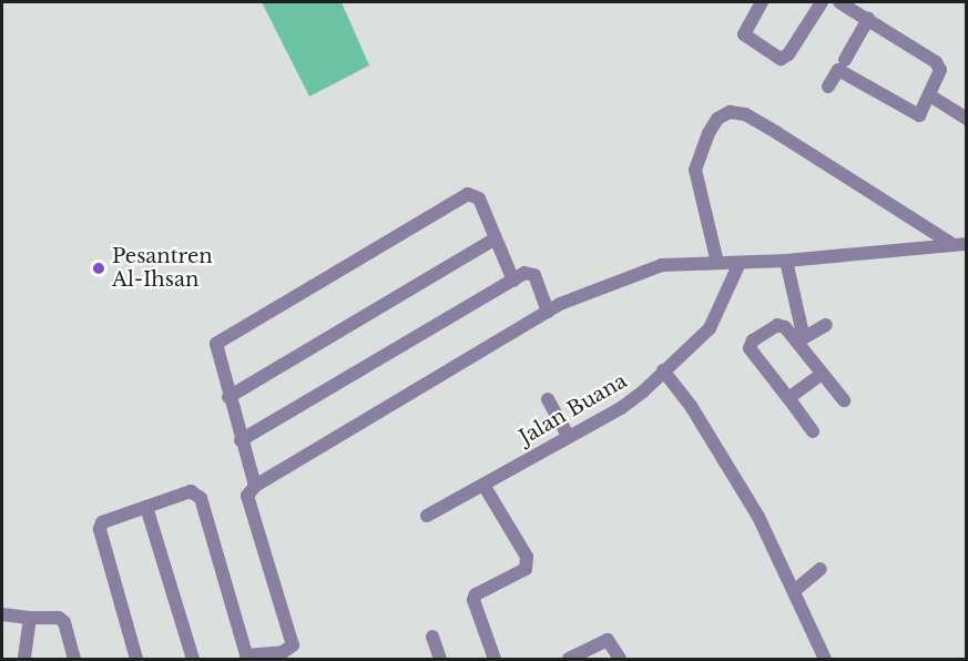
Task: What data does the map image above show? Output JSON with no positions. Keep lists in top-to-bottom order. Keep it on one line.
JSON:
{"streets":{"street":["Jalan Buana"]},"places":["Pesantren Al-Ihsan"]}
